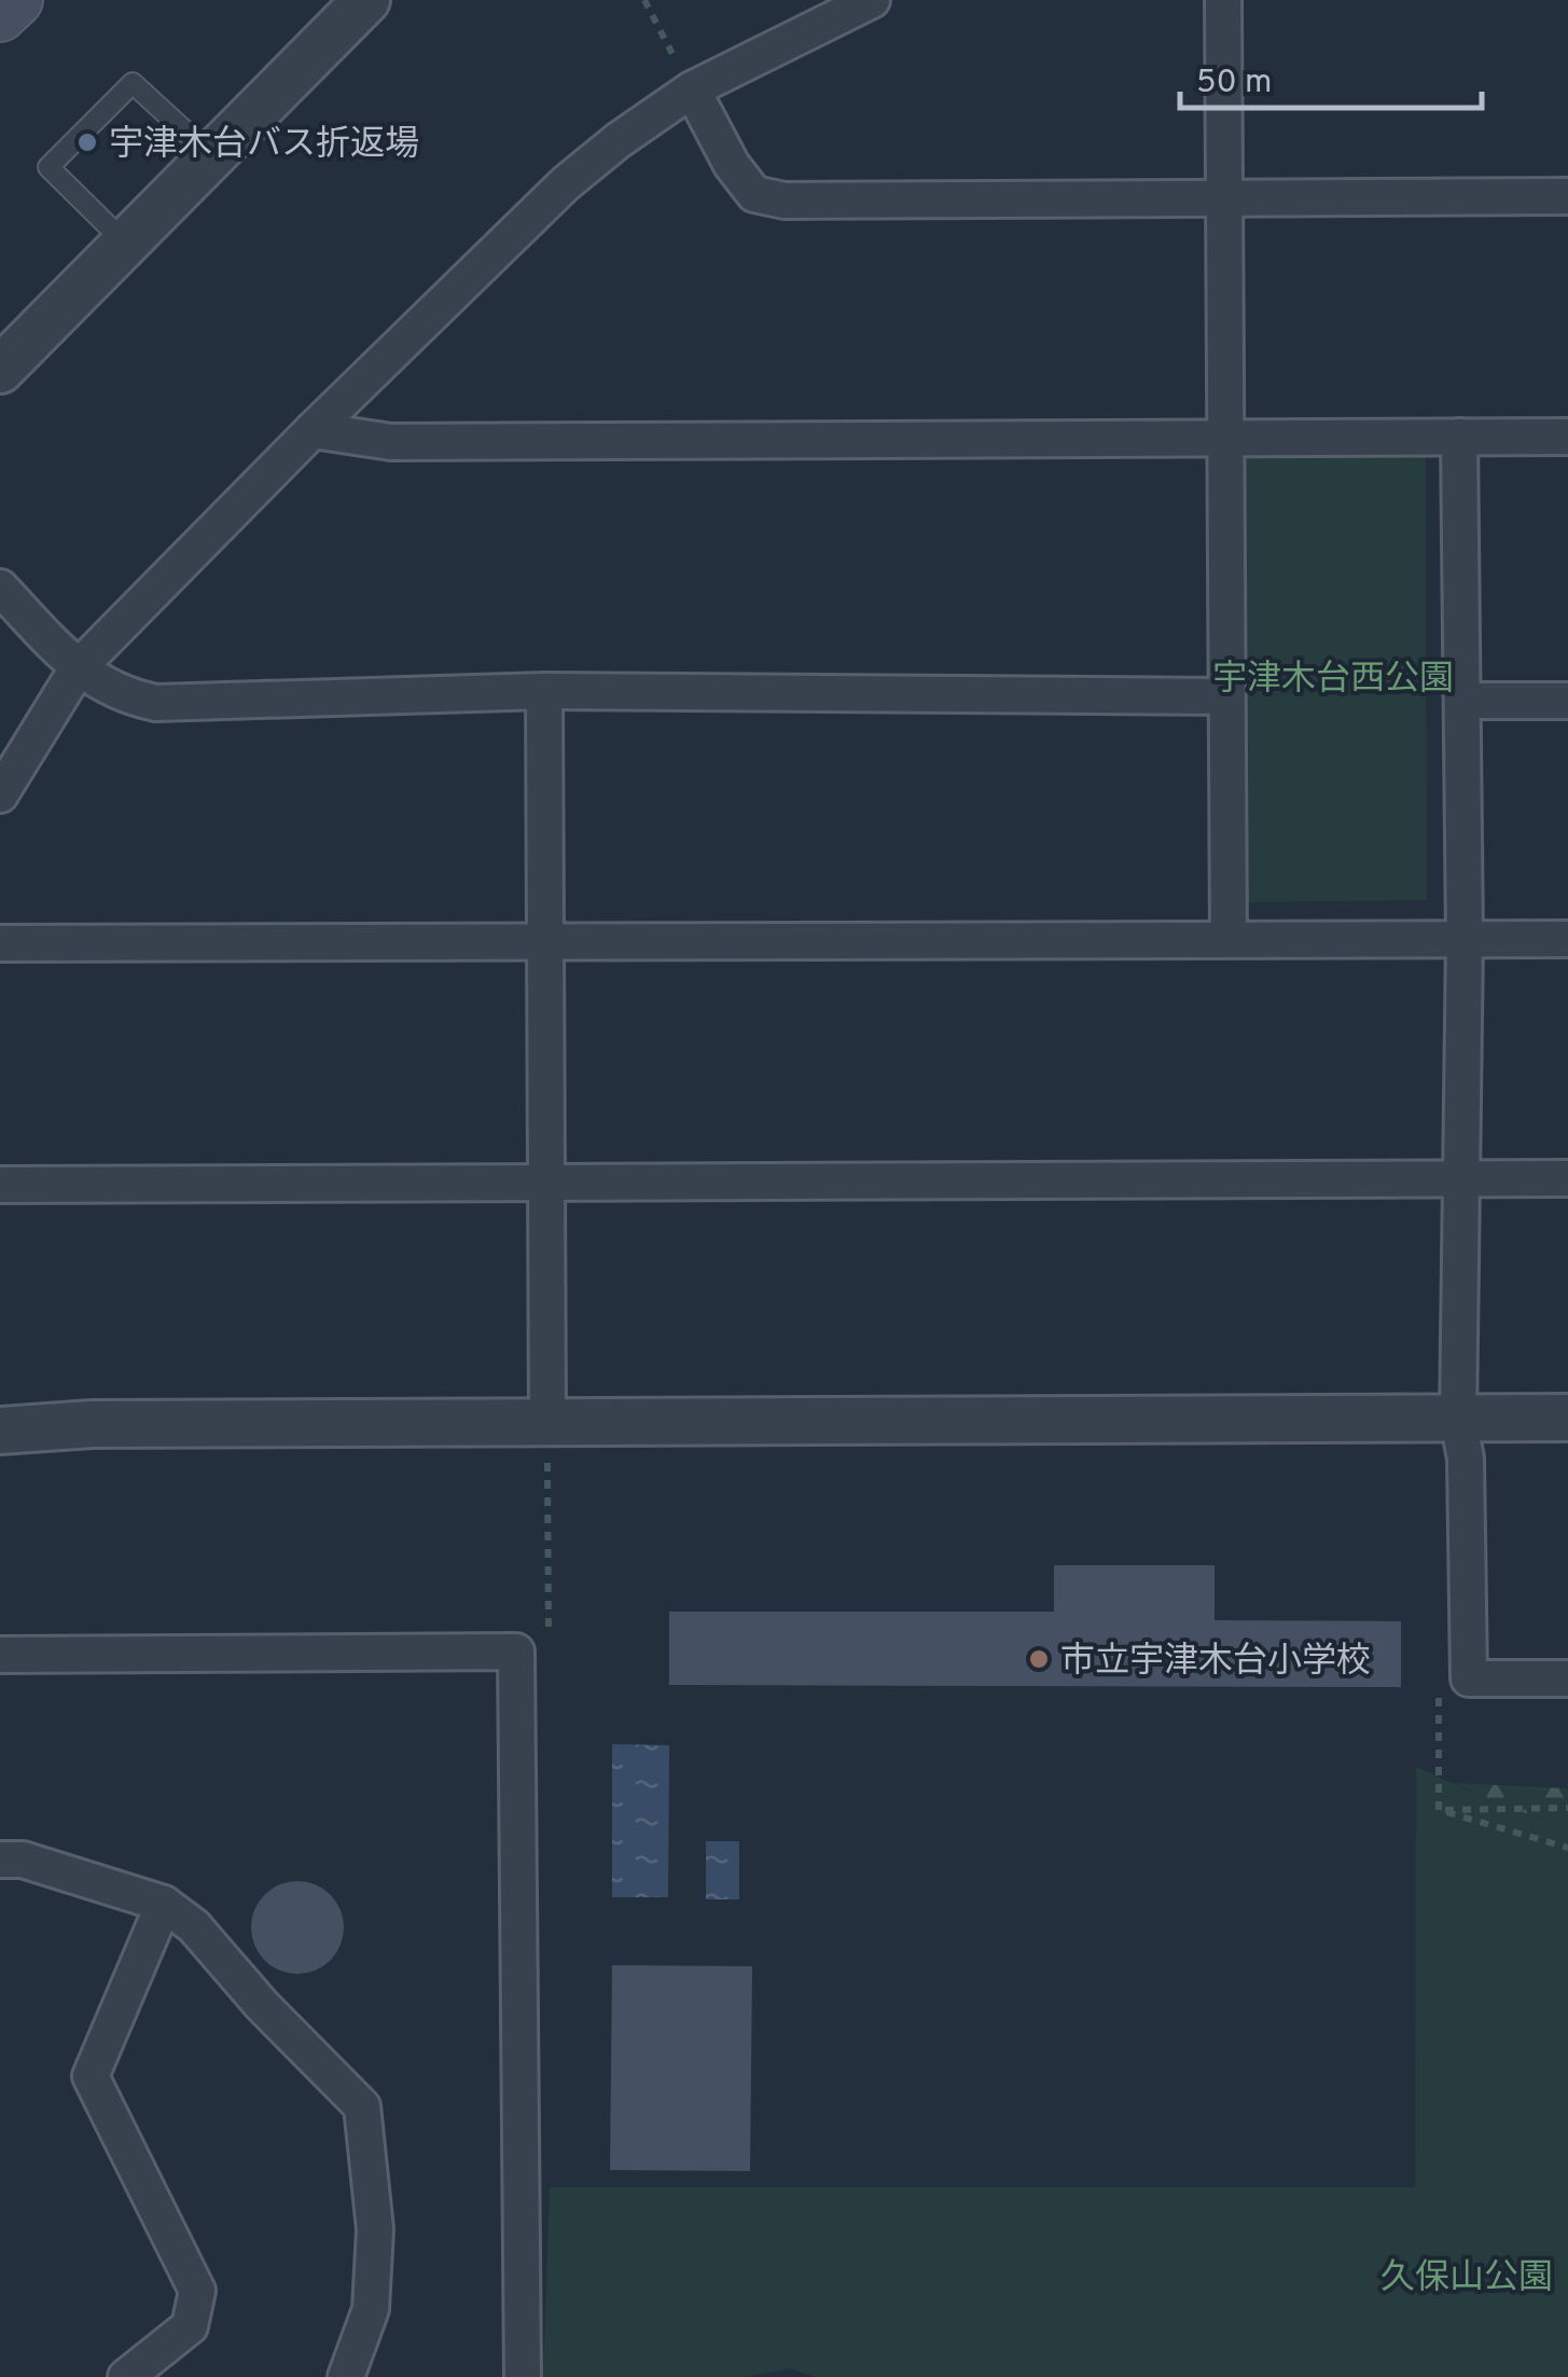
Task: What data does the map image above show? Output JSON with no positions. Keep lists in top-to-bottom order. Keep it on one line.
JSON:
{"parks":["宇津木台西公園","久保山公園"],"places":["宇津木台バス折返場","市立宇津木台小学校"],"scale_bar":"50 m"}
